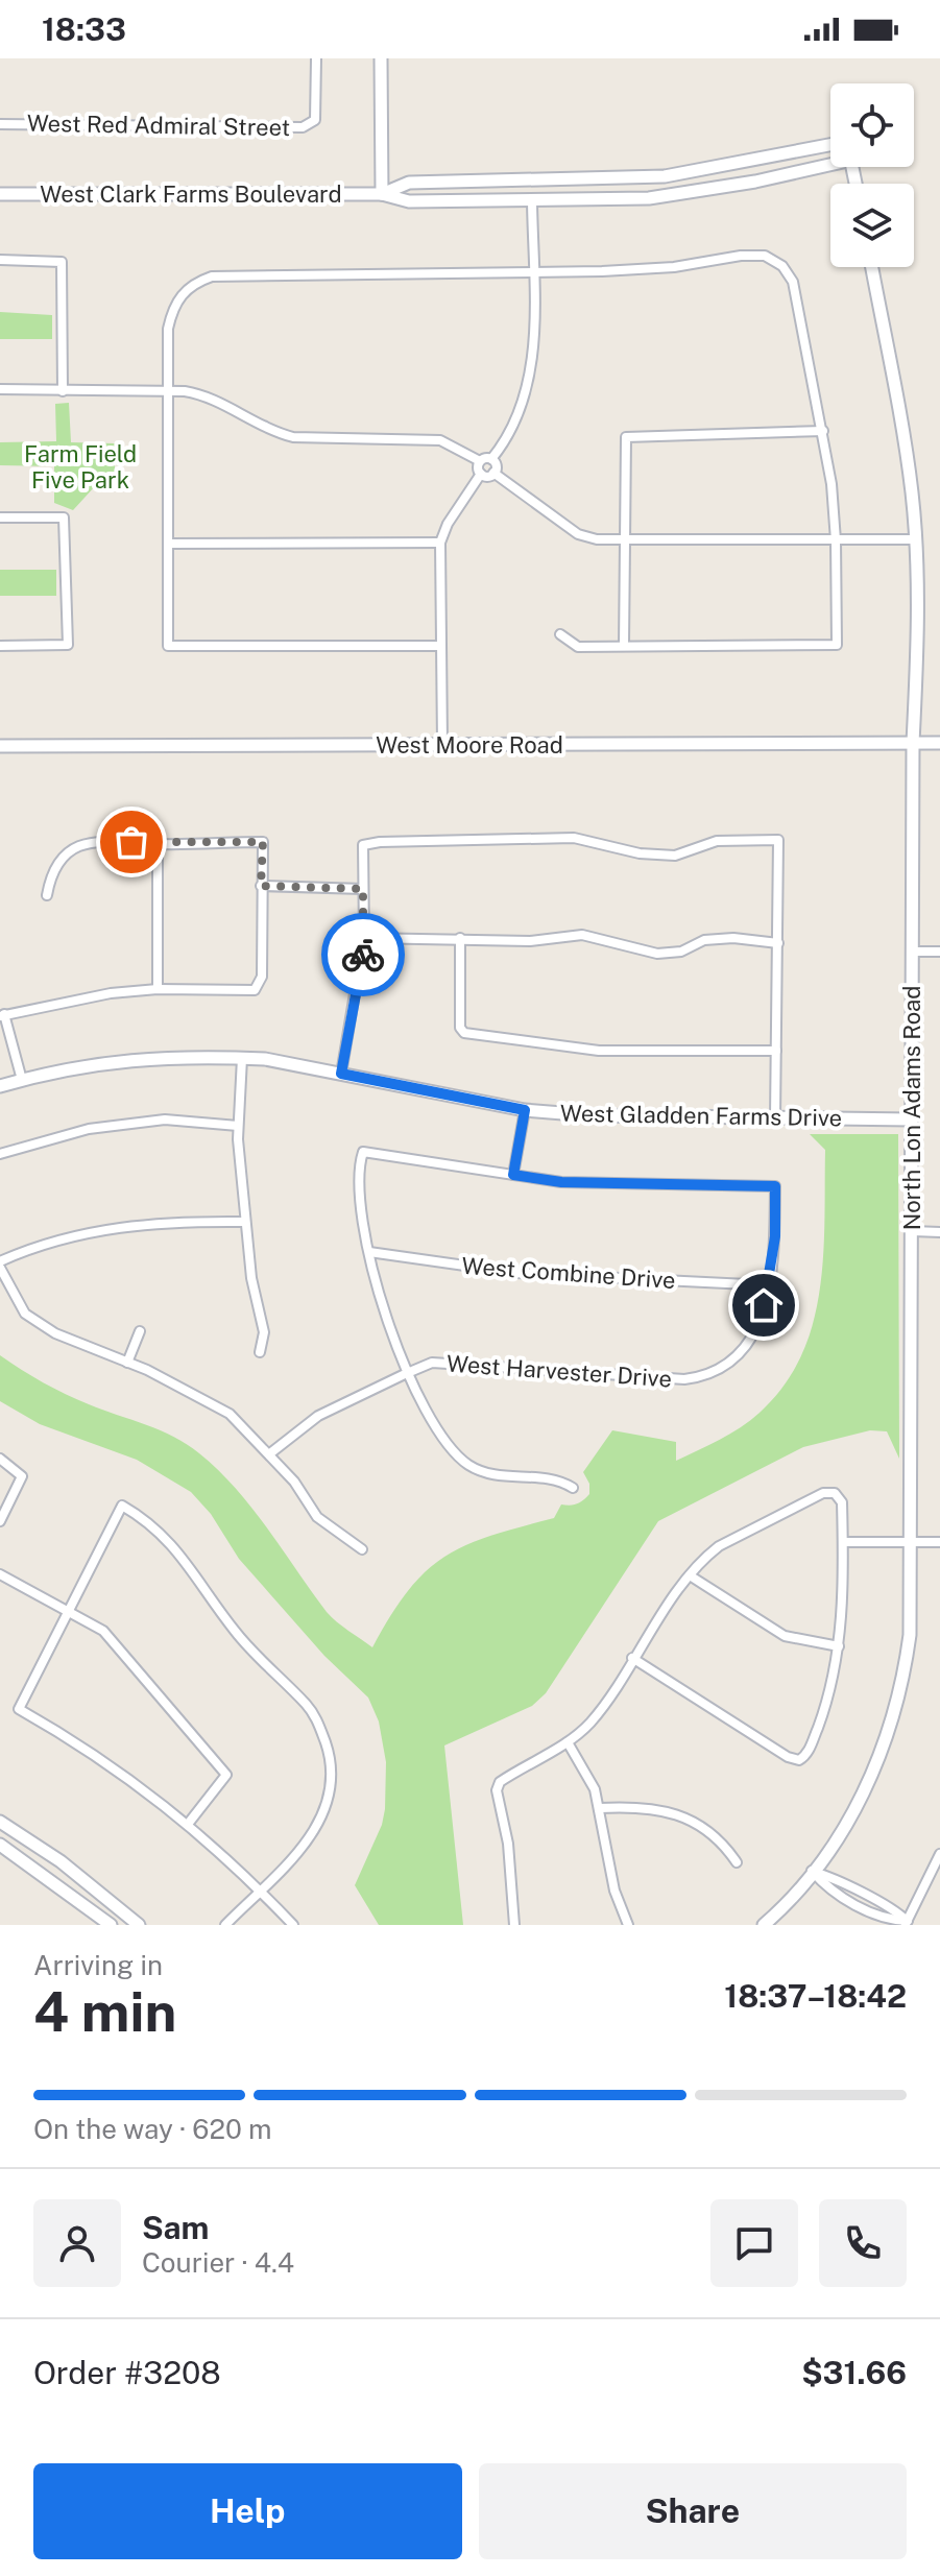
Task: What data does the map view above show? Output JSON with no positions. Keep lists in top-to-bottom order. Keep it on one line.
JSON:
{"streets":{"street":["West Red Admiral Street","West Clark Farms Boulevard","West Moore Road","North Lon Adams Road","West Gladden Farms Drive","West Combine Drive","West Harvester Drive"]},"crossings":[["West Moore Road","North Lon Adams Road"],["North Lon Adams Road","West Gladden Farms Drive"],["West Combine Drive","West Harvester Drive"]],"parks":["Farm Field Five Park"],"page":{"status":"18:33","heading":["4 min","Arriving in","18:37–18:42"],"panel":["Sam","Courier · 4.4","Order #3208","$31.66"],"bar":"On the way · 620 m","buttons":["Help","Share"]}}
